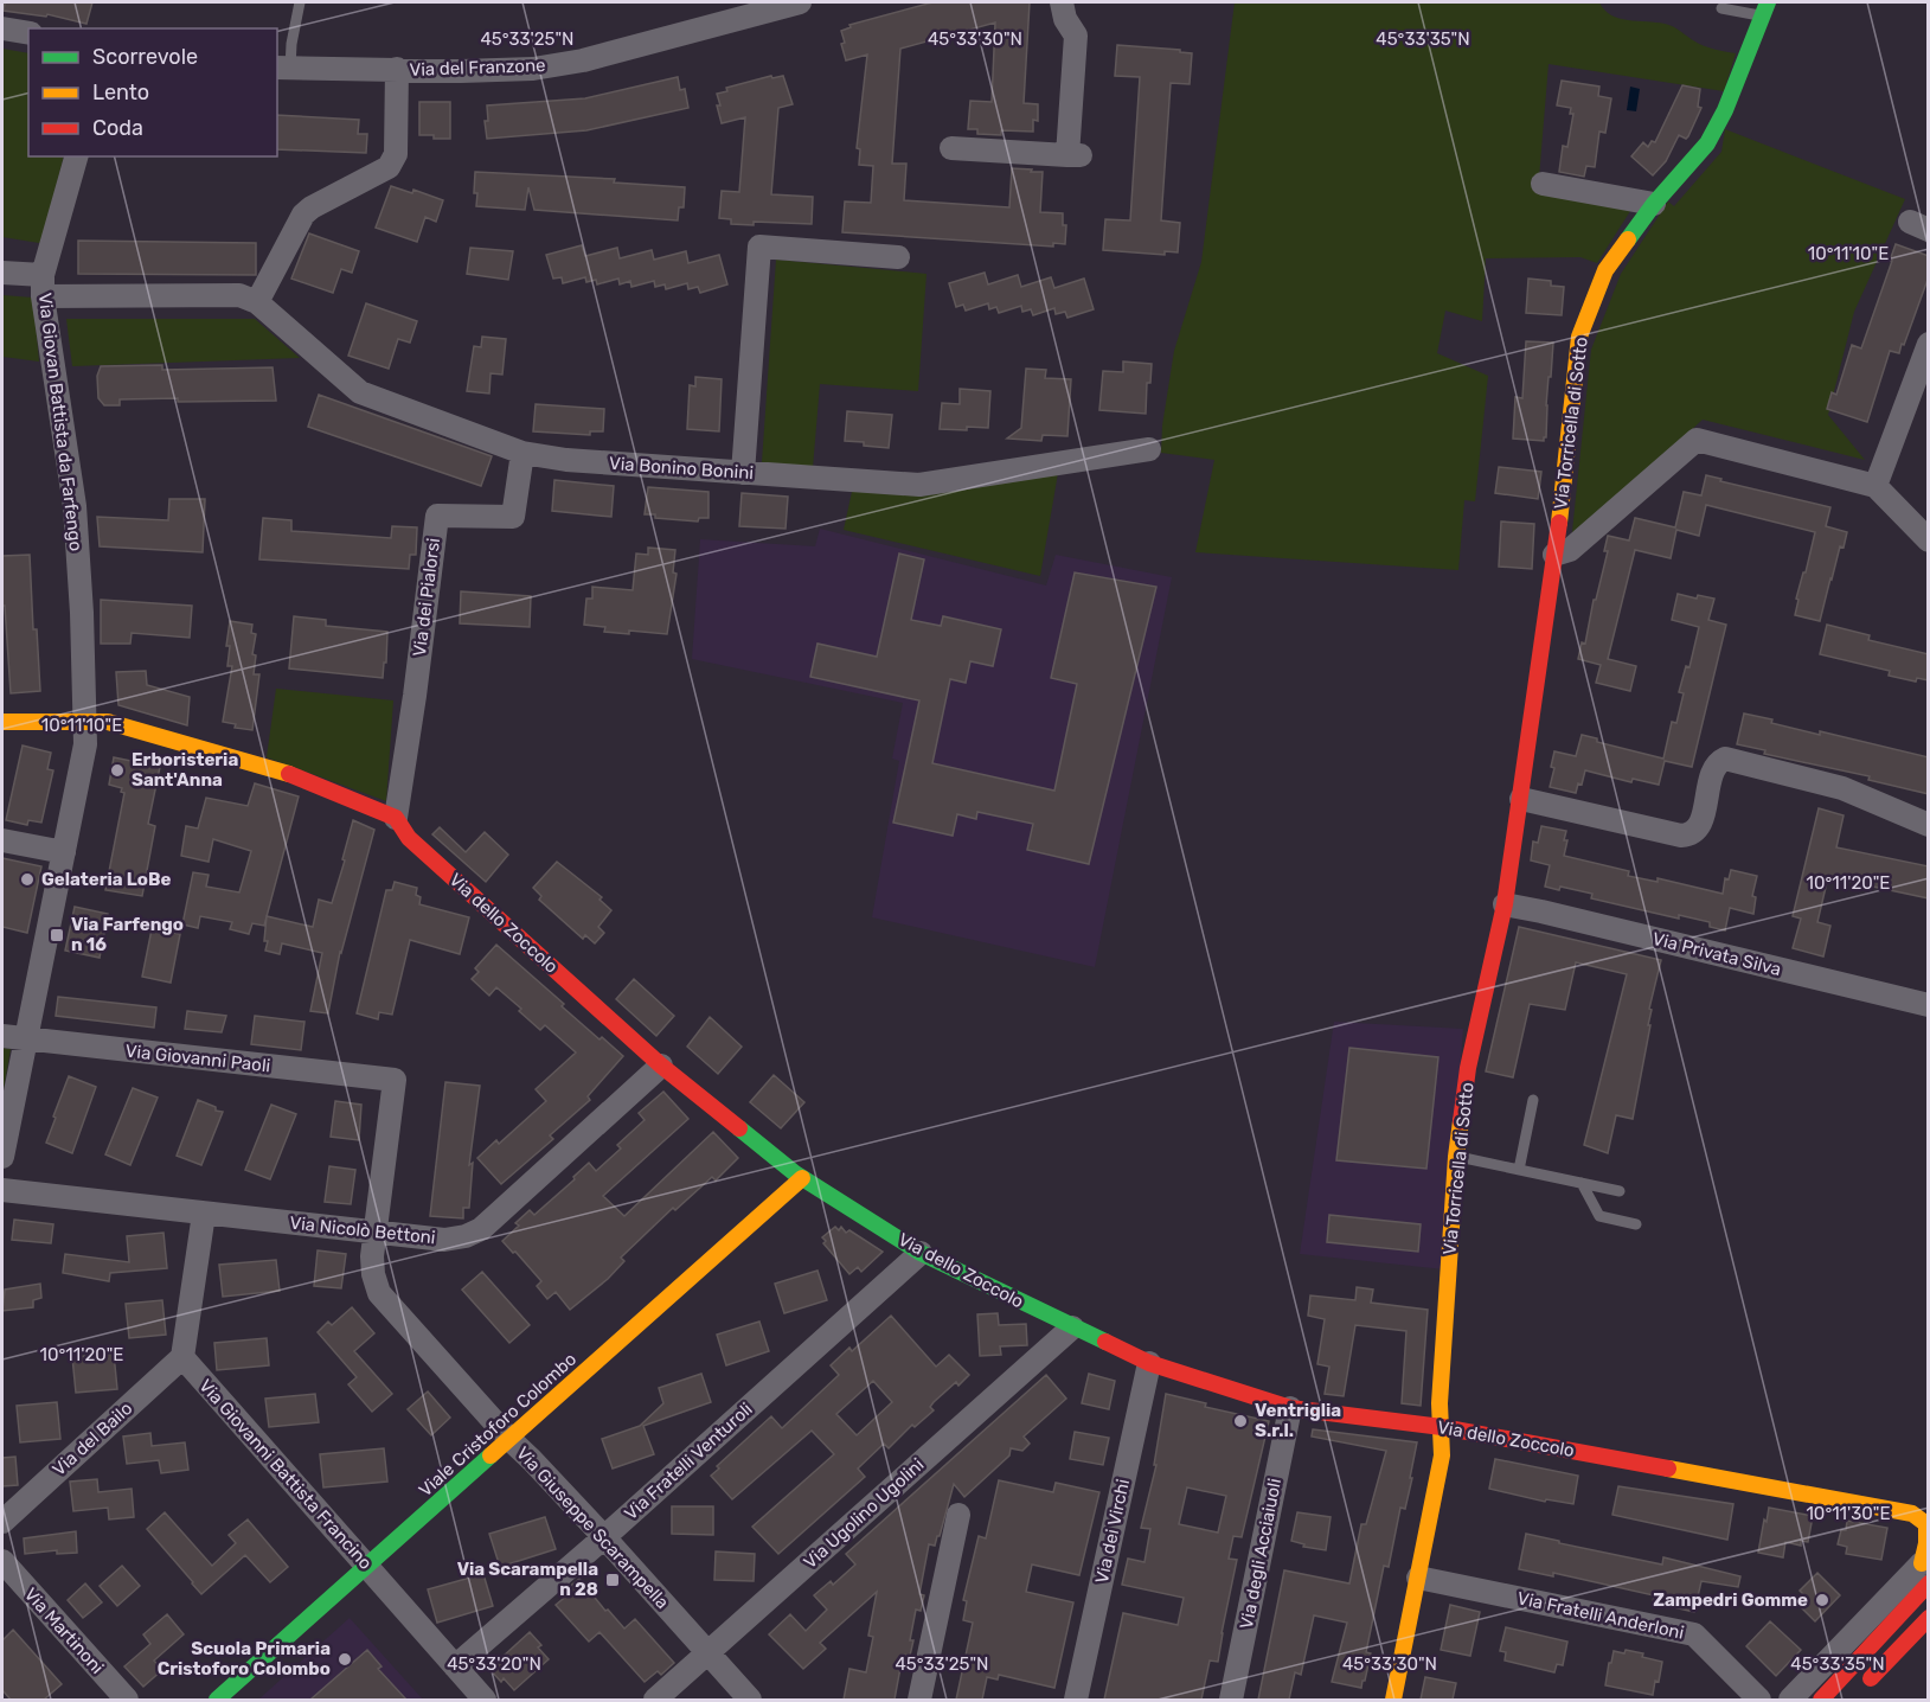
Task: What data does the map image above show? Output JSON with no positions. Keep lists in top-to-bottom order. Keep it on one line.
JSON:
{"streets":{"street":["Via del Franzone","Via Giovan Battista da Farfengo","Via Torricella di Sotto","Via Bonino Bonini","Via dei Pialorsi","Via dello Zoccolo","Via Privata Silva","Via Giovanni Paoli","Via Nicolò Bettoni","Viale Cristoforo Colombo","Via del Bailo","Via Fratelli Venturoli","Via Giovanni Battista Francino","Via Ugolino Ugolini","Via Giuseppe Scarampella","Via dei Virchi","Via degli Acciaiuoli","Via Fratelli Anderloni","Via Martinoni"]},"crossings":[["Via Giovan Battista da Farfengo","Via Bonino Bonini"],["Via Giovan Battista da Farfengo","Via dello Zoccolo"],["Via Giovan Battista da Farfengo","Via Giovanni Paoli"],["Via Torricella di Sotto","Via dello Zoccolo"],["Via Torricella di Sotto","Via Privata Silva"],["Via Torricella di Sotto","Via Fratelli Anderloni"],["Via Bonino Bonini","Via dei Pialorsi"],["Via dei Pialorsi","Via dello Zoccolo"],["Via dello Zoccolo","Via Nicolò Bettoni"],["Via dello Zoccolo","Viale Cristoforo Colombo"],["Via dello Zoccolo","Via Fratelli Venturoli"],["Via dello Zoccolo","Via Ugolino Ugolini"],["Via dello Zoccolo","Via dei Virchi"],["Via dello Zoccolo","Via degli Acciaiuoli"],["Via Giovanni Paoli","Via Giuseppe Scarampella"],["Via Nicolò Bettoni","Via Giuseppe Scarampella"],["Viale Cristoforo Colombo","Via Giovanni Battista Francino"],["Viale Cristoforo Colombo","Via Giuseppe Scarampella"],["Via del Bailo","Via Giovanni Battista Francino"],["Via Fratelli Venturoli","Via Giovanni Battista Francino"],["Via Fratelli Venturoli","Via Giuseppe Scarampella"],["Via Ugolino Ugolini","Via Giuseppe Scarampella"]],"places":{"other":["Erboristeria Sant'Anna","Gelateria LoBe","Ventriglia S.r.l.","Zampedri Gomme","Scuola Primaria Cristoforo Colombo"],"transit":["Via Farfengo n 16","Via Scarampella n 28"]},"legend":["Scorrevole","Lento","Coda"],"coordinates":["45°33'25\"N","45°33'30\"N","45°33'35\"N","10°11'10\"E","10°11'20\"E","10°11'30\"E","45°33'20\"N"]}
